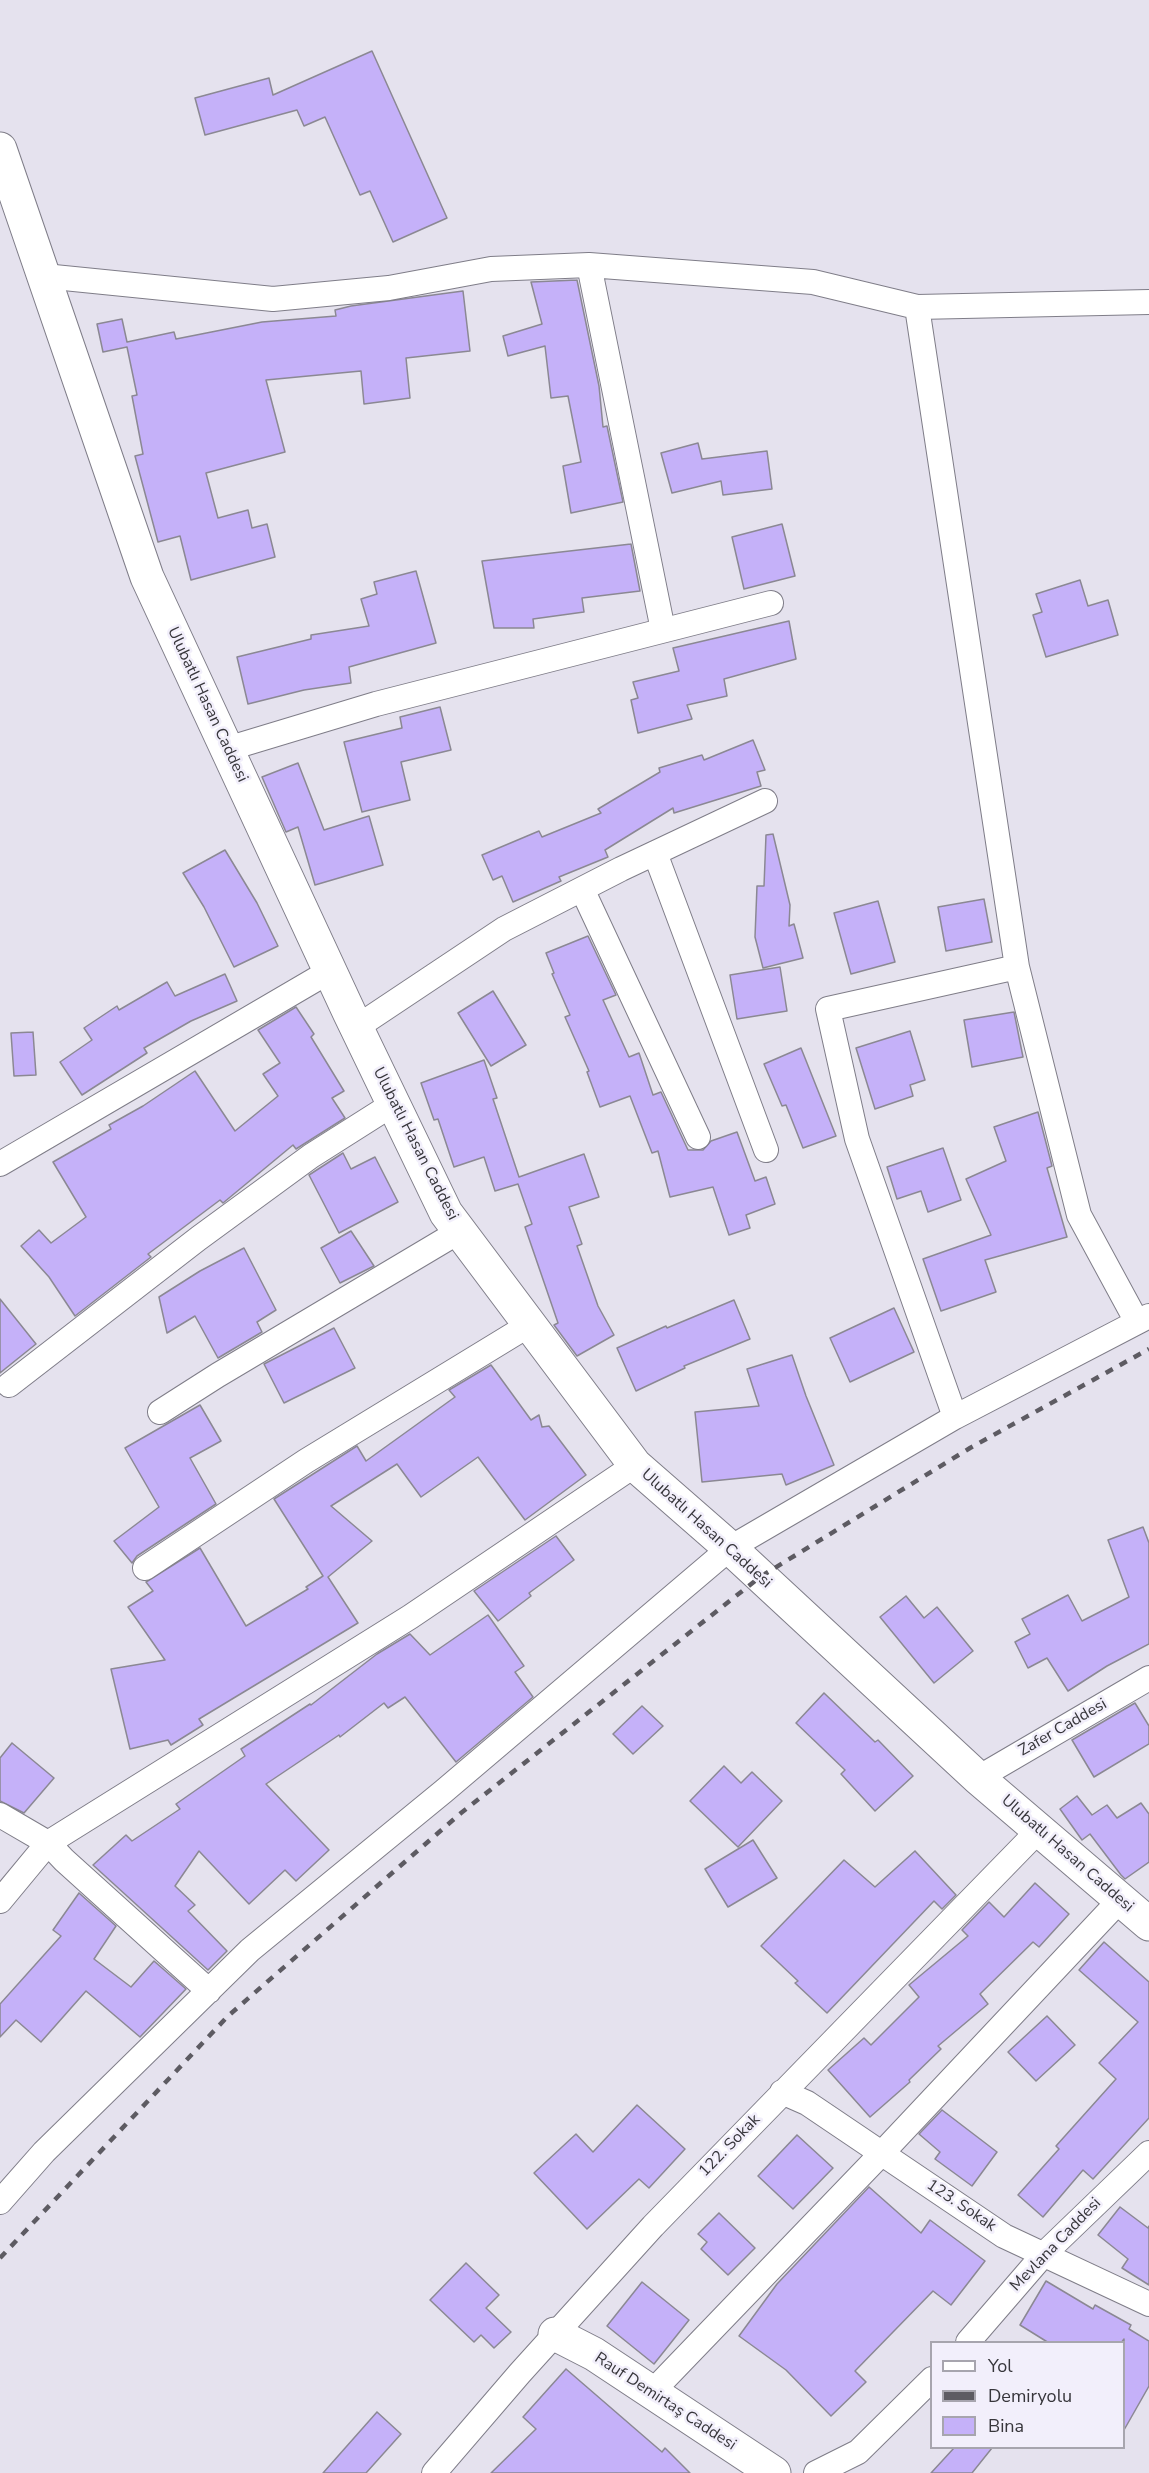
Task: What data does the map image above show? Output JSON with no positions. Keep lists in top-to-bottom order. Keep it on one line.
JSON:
{"streets":{"street":["Ulubatlı Hasan Caddesi","Zafer Caddesi","122. Sokak","123. Sokak","Mevlana Caddesi","Rauf Demirtaş Caddesi"]},"crossings":[["Ulubatlı Hasan Caddesi","Zafer Caddesi"],["Ulubatlı Hasan Caddesi","122. Sokak"],["122. Sokak","123. Sokak"],["122. Sokak","Rauf Demirtaş Caddesi"],["123. Sokak","Mevlana Caddesi"]],"legend":["Yol","Demiryolu","Bina"]}
